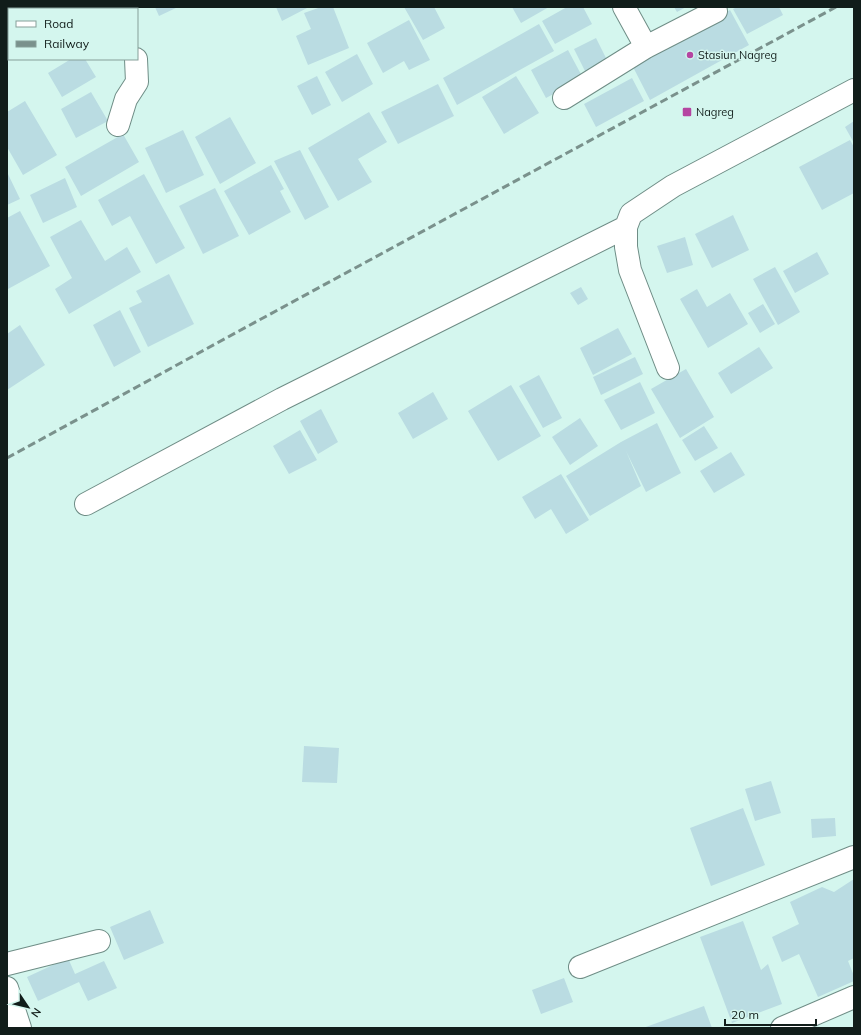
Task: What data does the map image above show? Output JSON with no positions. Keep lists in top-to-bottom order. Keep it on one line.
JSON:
{"places":{"other":["Stasiun Nagreg"],"transit":["Nagreg"]},"legend":["Road","Railway"],"scale_bar":"20 m","north":"bottom right"}
